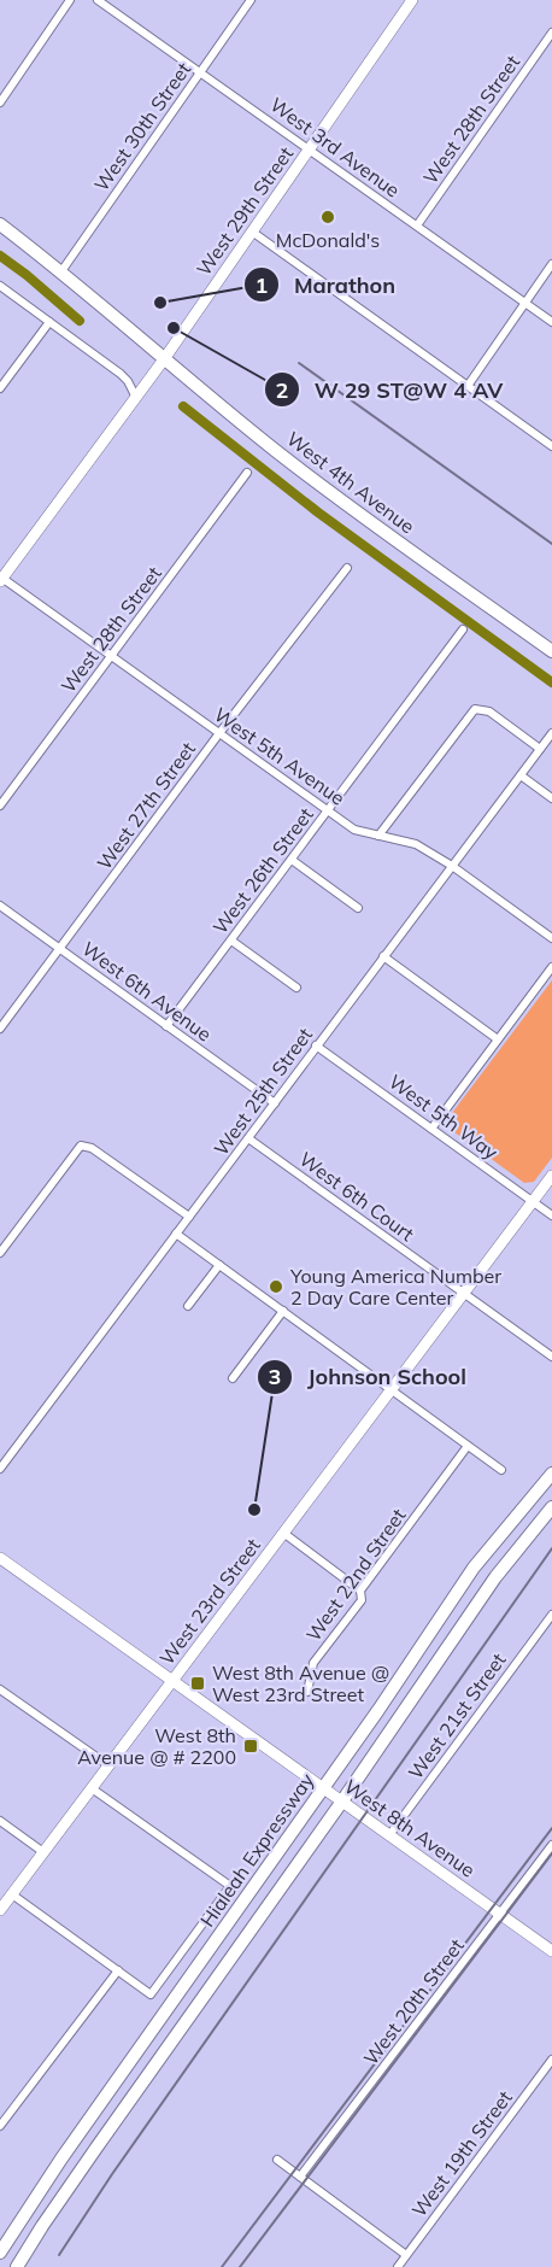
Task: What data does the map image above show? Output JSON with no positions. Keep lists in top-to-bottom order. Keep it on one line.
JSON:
{"streets":{"main road":["West 4th Avenue","Hialeah Expressway"],"street":["West 28th Street","West 30th Street","West 3rd Avenue","West 29th Street","West 5th Avenue","West 27th Street","West 26th Street","West 6th Avenue","West 25th Street","West 5th Way","West 6th Court","West 22nd Street","West 23rd Street","West 21st Street","West 8th Avenue","West 20th Street","West 19th Street"]},"crossings":[["West 28th Street","West 3rd Avenue"],["West 28th Street","West 5th Avenue"],["West 30th Street","West 3rd Avenue"],["West 30th Street","West 4th Avenue"],["West 3rd Avenue","West 29th Street"],["West 29th Street","West 4th Avenue"],["West 29th Street","West 5th Avenue"],["West 5th Avenue","West 27th Street"],["West 5th Avenue","West 26th Street"],["West 5th Avenue","West 25th Street"],["West 27th Street","West 6th Avenue"],["West 26th Street","West 6th Avenue"],["West 6th Avenue","West 25th Street"],["West 25th Street","West 5th Way"],["West 25th Street","West 6th Court"],["West 5th Way","West 23rd Street"],["West 6th Court","West 23rd Street"],["West 23rd Street","West 8th Avenue"],["West 21st Street","West 8th Avenue"],["West 8th Avenue","Hialeah Expressway"],["West 8th Avenue","West 20th Street"]],"places":{"other":["McDonald's","Marathon","W 29 ST@W 4 AV","Young America Number 2 Day Care Center","Johnson School"],"transit":["West 8th Avenue @ West 23rd Street","West 8th Avenue @ # 2200"]}}
